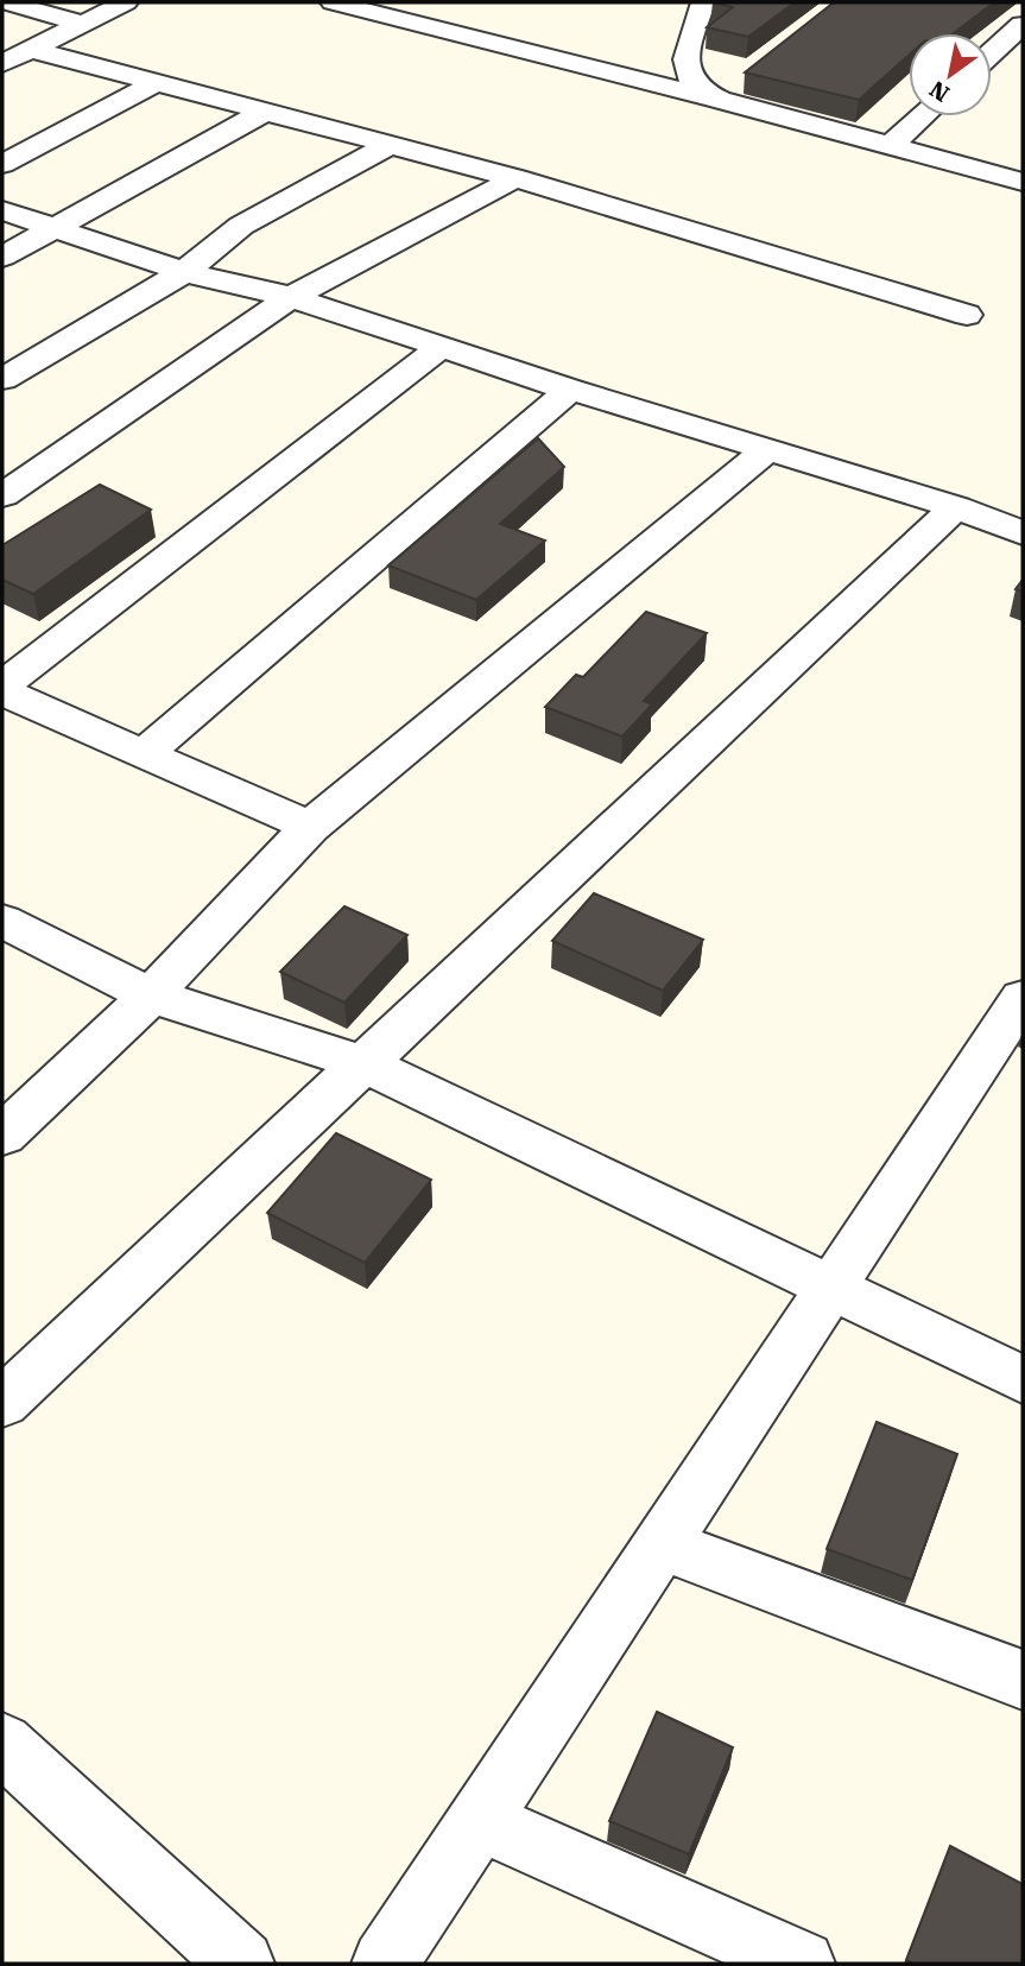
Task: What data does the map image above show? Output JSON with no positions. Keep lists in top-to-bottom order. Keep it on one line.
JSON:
{"north":"bottom left"}
